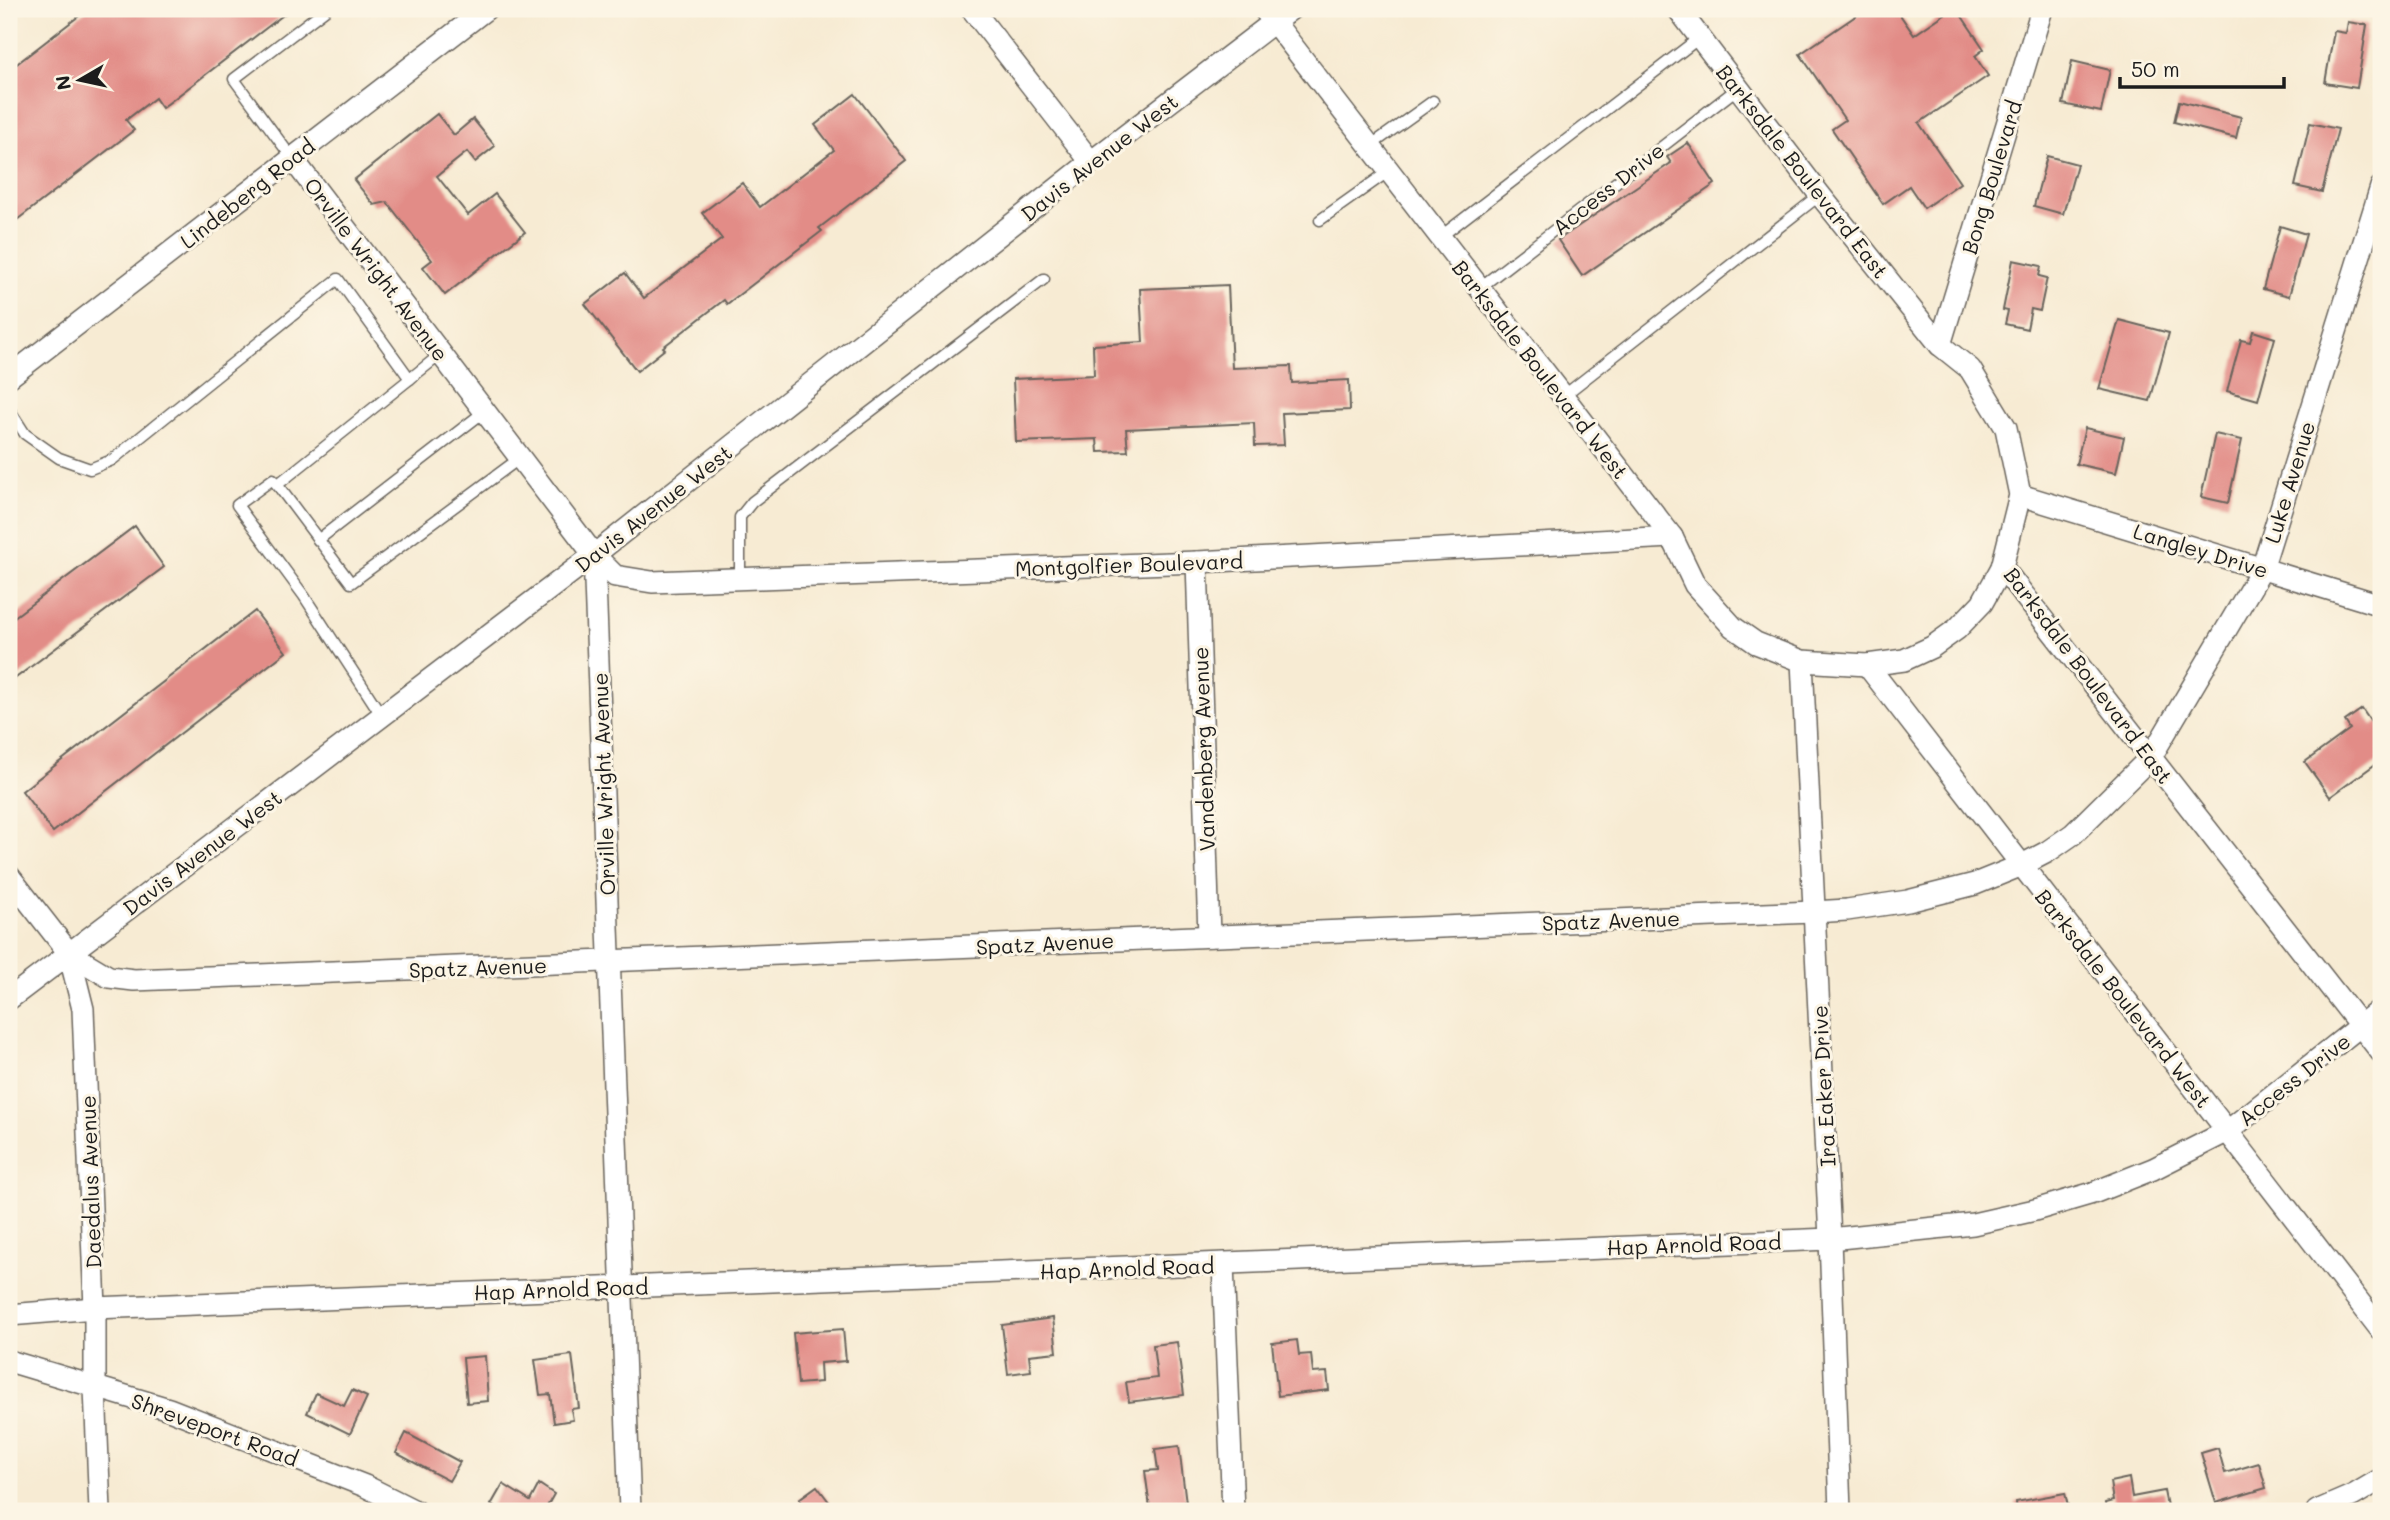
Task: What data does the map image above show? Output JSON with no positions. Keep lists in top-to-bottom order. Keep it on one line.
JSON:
{"streets":{"street":["Davis Avenue West","Barksdale Boulevard East","Bong Boulevard","Access Drive","Lindeberg Road","Orville Wright Avenue","Barksdale Boulevard West","Luke Avenue","Langley Drive","Montgolfier Boulevard","Vandenberg Avenue","Spatz Avenue","Ira Eaker Drive","Daedalus Avenue","Hap Arnold Road","Shreveport Road"]},"crossings":[["Davis Avenue West","Orville Wright Avenue"],["Davis Avenue West","Barksdale Boulevard West"],["Davis Avenue West","Montgolfier Boulevard"],["Davis Avenue West","Spatz Avenue"],["Davis Avenue West","Daedalus Avenue"],["Barksdale Boulevard East","Bong Boulevard"],["Barksdale Boulevard East","Access Drive"],["Barksdale Boulevard East","Luke Avenue"],["Barksdale Boulevard East","Langley Drive"],["Access Drive","Barksdale Boulevard West"],["Access Drive","Hap Arnold Road"],["Lindeberg Road","Orville Wright Avenue"],["Orville Wright Avenue","Montgolfier Boulevard"],["Orville Wright Avenue","Spatz Avenue"],["Orville Wright Avenue","Hap Arnold Road"],["Barksdale Boulevard West","Montgolfier Boulevard"],["Barksdale Boulevard West","Spatz Avenue"],["Barksdale Boulevard West","Ira Eaker Drive"],["Barksdale Boulevard West","Hap Arnold Road"],["Luke Avenue","Langley Drive"],["Montgolfier Boulevard","Vandenberg Avenue"],["Vandenberg Avenue","Spatz Avenue"],["Spatz Avenue","Ira Eaker Drive"],["Spatz Avenue","Daedalus Avenue"],["Ira Eaker Drive","Hap Arnold Road"],["Daedalus Avenue","Hap Arnold Road"],["Daedalus Avenue","Shreveport Road"]],"scale_bar":"50 m","north":"left"}
